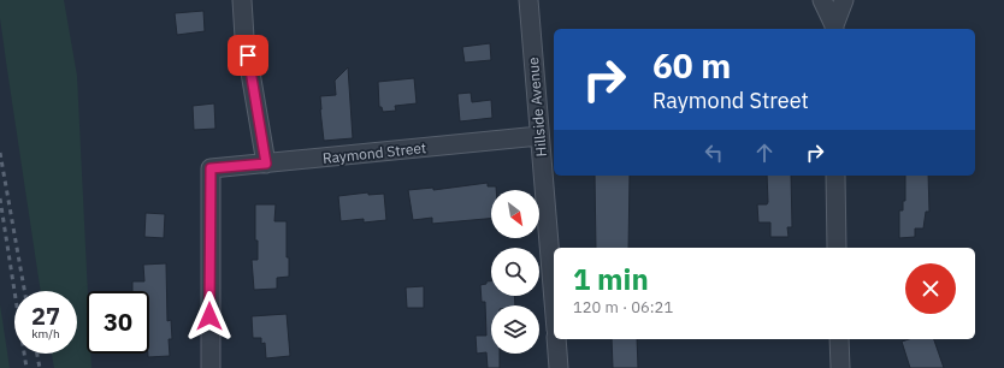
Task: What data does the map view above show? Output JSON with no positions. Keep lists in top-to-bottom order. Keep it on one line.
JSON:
{"streets":{"street":["Hillside Avenue","Raymond Street"]},"crossings":[["Hillside Avenue","Raymond Street"]],"north":"bottom right","page":{"turn":["60 m","Raymond Street"],"heading":["1 min","120 m · 06:21"],"speed":"27 km/h","limit":"30"}}
